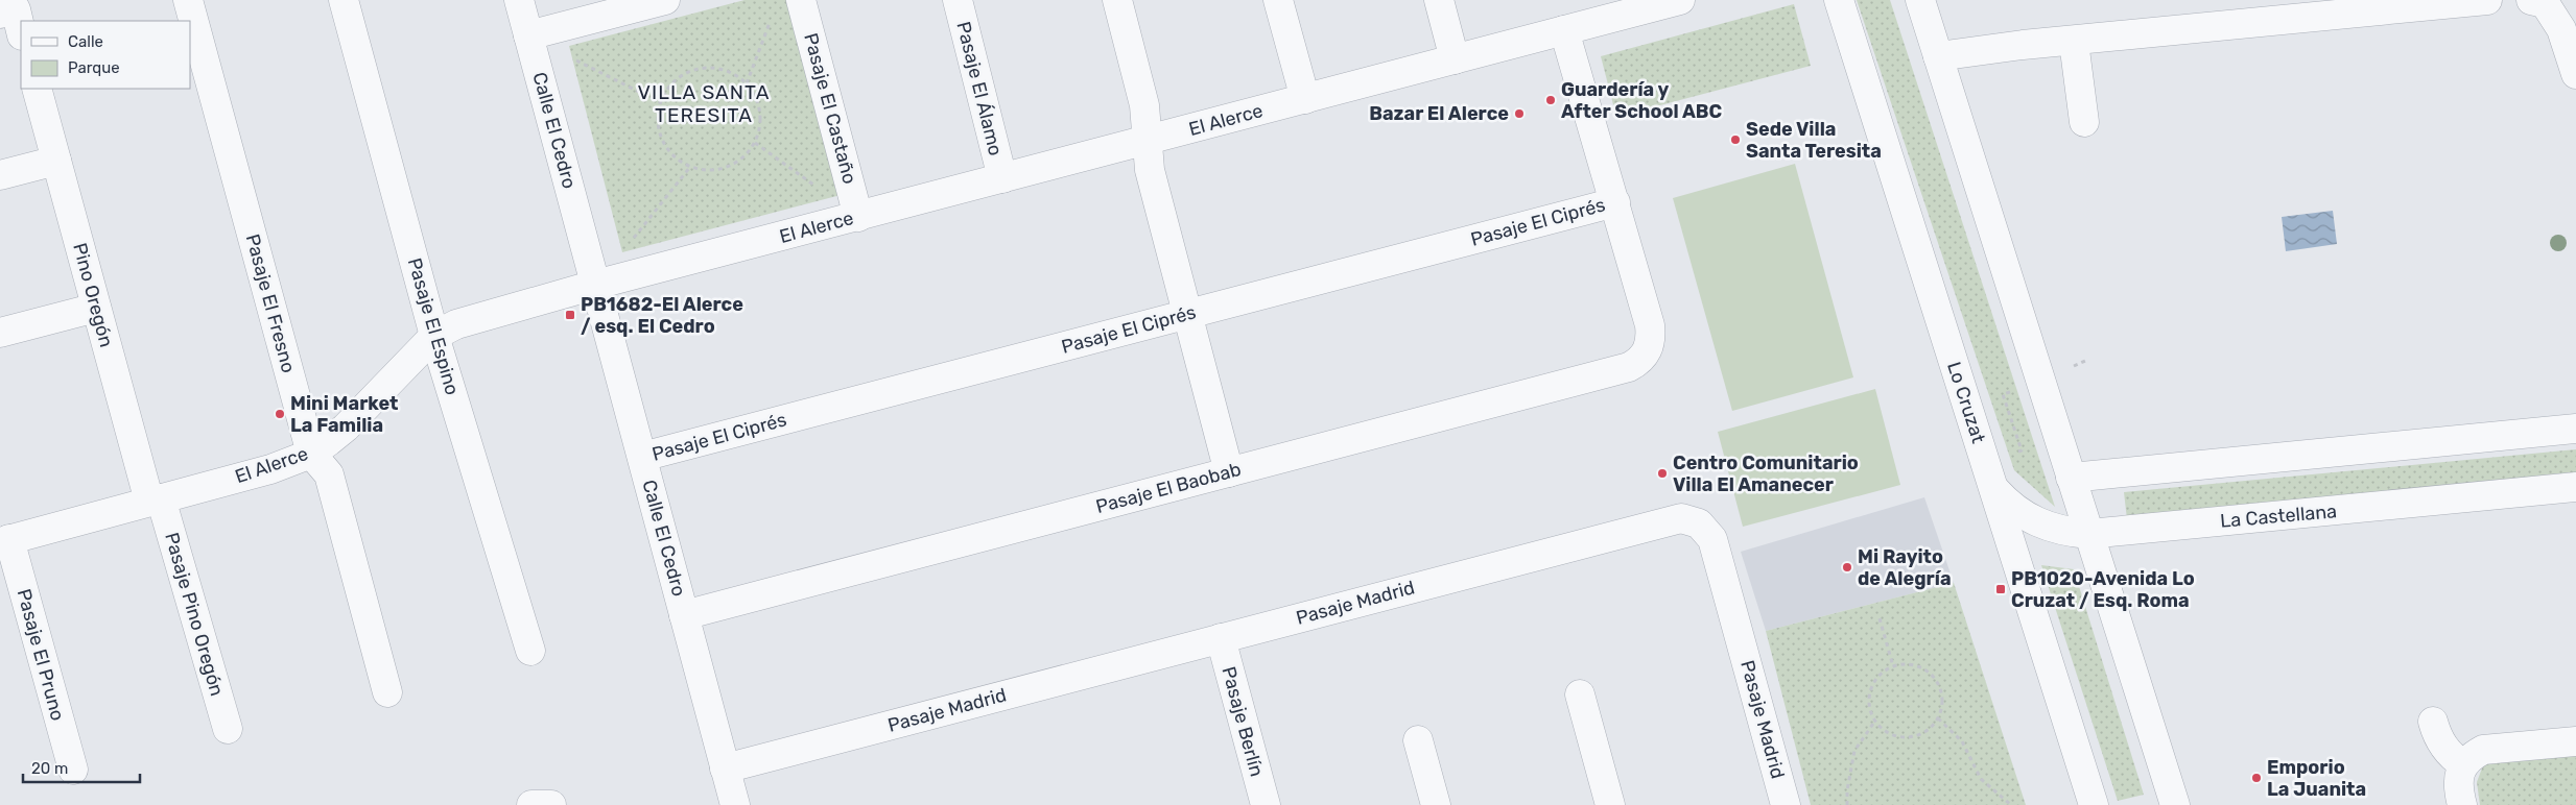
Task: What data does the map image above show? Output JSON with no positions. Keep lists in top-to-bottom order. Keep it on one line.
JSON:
{"streets":{"street":["Pasaje El Álamo","Pasaje El Castaño","El Alerce","Calle El Cedro","Pasaje El Ciprés","Pino Oregón","Pasaje El Fresno","Pasaje El Espino","Lo Cruzat","Pasaje El Baobab","La Castellana","Pasaje Madrid","Pasaje Pino Oregón","Pasaje El Pruno","Pasaje Berlín"]},"crossings":[["Pasaje El Álamo","El Alerce"],["Pasaje El Castaño","El Alerce"],["El Alerce","Calle El Cedro"],["El Alerce","Pino Oregón"],["El Alerce","Pasaje El Fresno"],["El Alerce","Pasaje El Espino"],["El Alerce","Pasaje Pino Oregón"],["El Alerce","Pasaje El Pruno"],["Calle El Cedro","Pasaje El Ciprés"],["Calle El Cedro","Pasaje El Baobab"],["Calle El Cedro","Pasaje Madrid"],["Pasaje El Ciprés","Pasaje El Baobab"],["Pino Oregón","Pasaje Pino Oregón"],["Lo Cruzat","La Castellana"],["Pasaje Madrid","Pasaje Berlín"]],"districts":["VILLA SANTA TERESITA"],"places":{"other":["Guardería y After School ABC","Bazar El Alerce","Sede Villa Santa Teresita","Mini Market La Familia","Centro Comunitario Villa El Amanecer","Mi Rayito de Alegría","Emporio La Juanita"],"transit":["PB1682-El Alerce / esq. El Cedro","PB1020-Avenida Lo Cruzat / Esq. Roma"]},"legend":["Calle","Parque"],"scale_bar":"20 m"}
